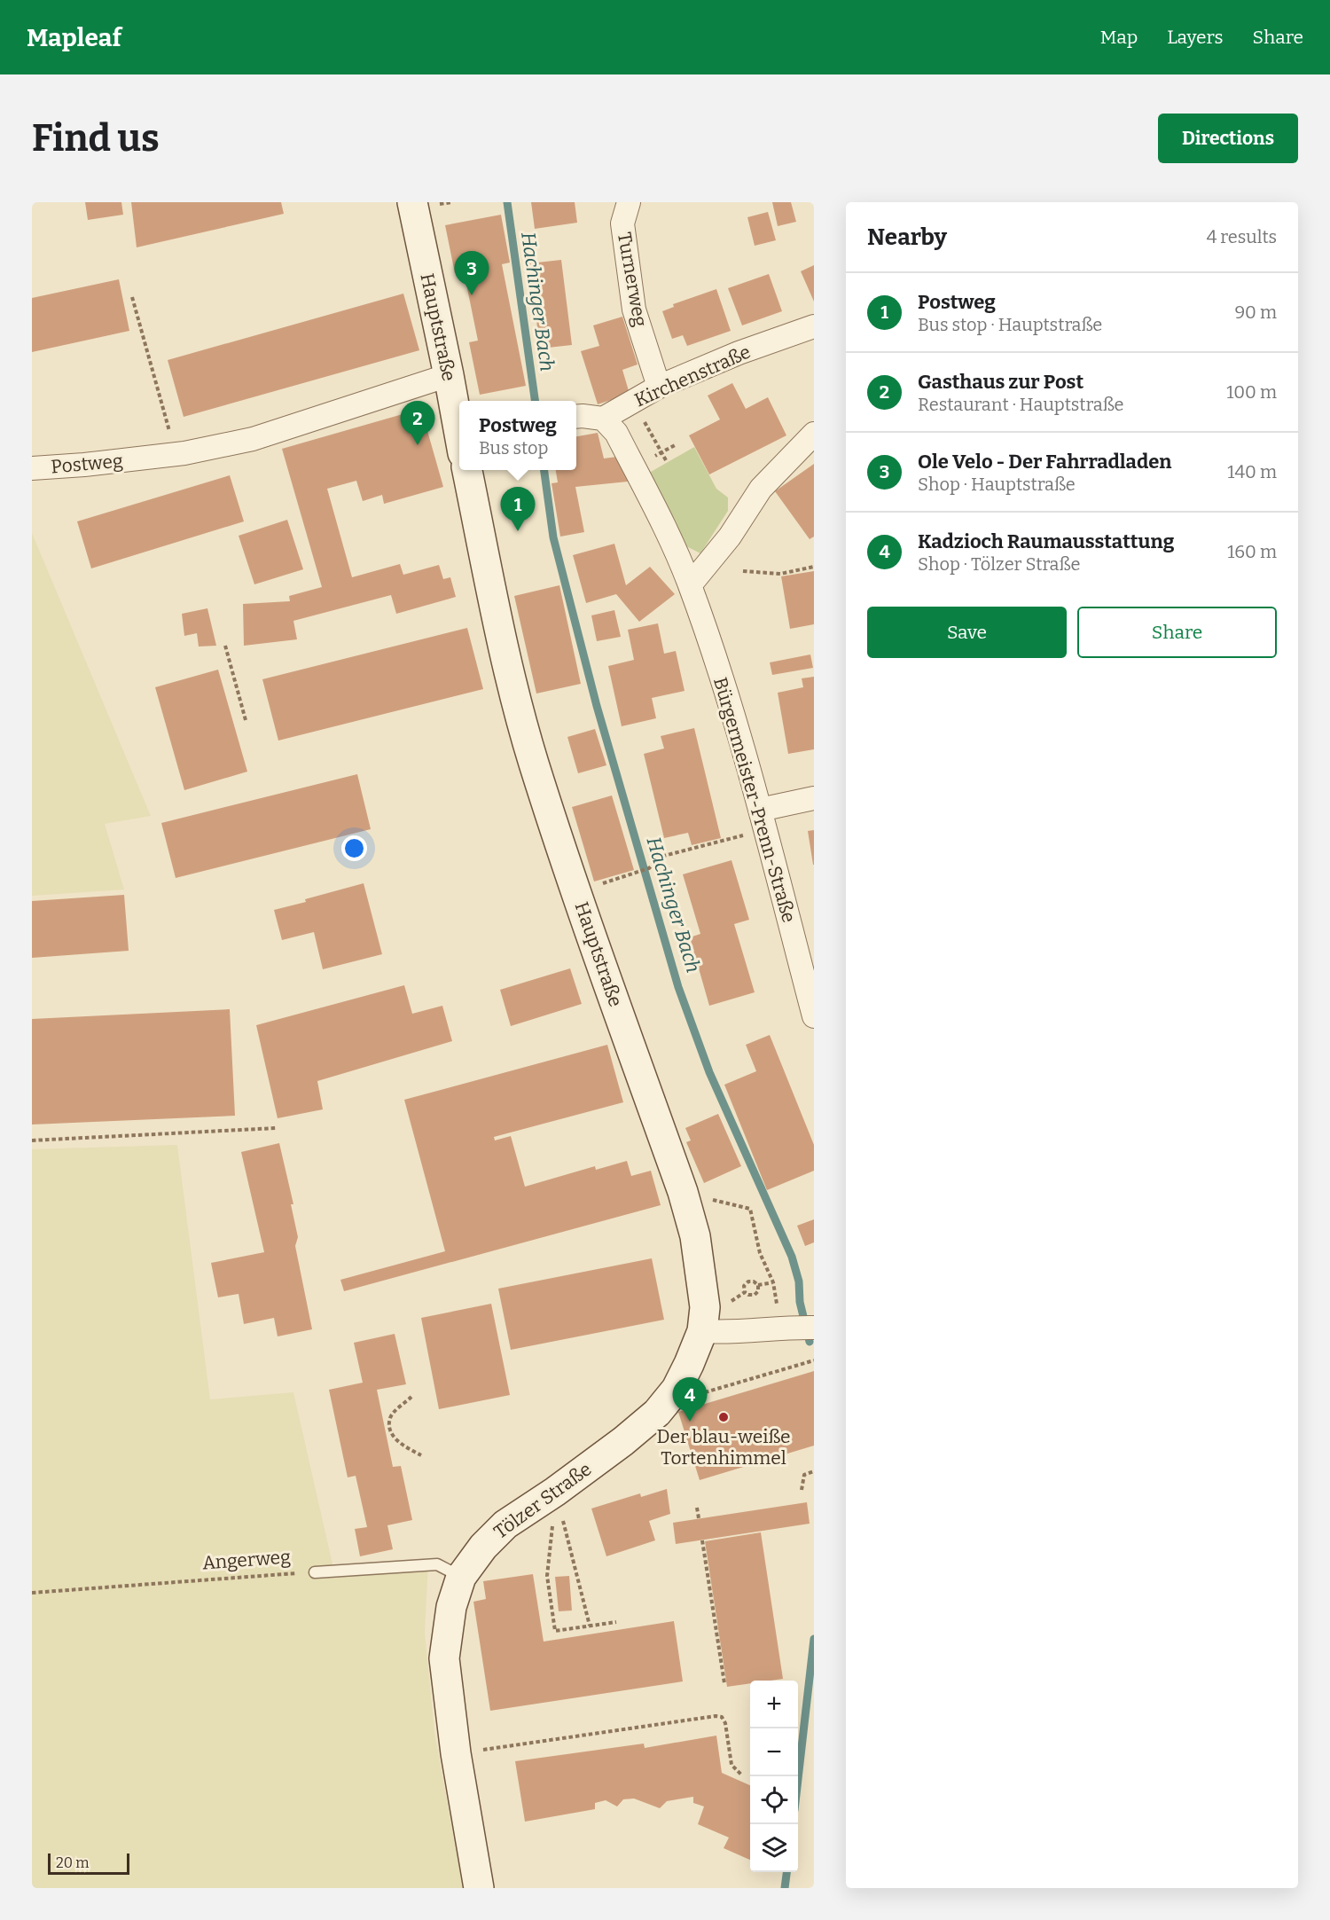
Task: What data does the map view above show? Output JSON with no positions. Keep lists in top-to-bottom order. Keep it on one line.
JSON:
{"streets":{"main road":["Hauptstraße","Tölzer Straße"],"street":["Turnerweg","Kirchenstraße","Postweg","Bürgermeister-Prenn-Straße"],"lane":["Angerweg"]},"crossings":[["Turnerweg","Kirchenstraße"],["Hauptstraße","Postweg"],["Hauptstraße","Tölzer Straße"],["Kirchenstraße","Bürgermeister-Prenn-Straße"],["Tölzer Straße","Angerweg"]],"water":["Hachinger Bach"],"places":["Der blau-weiße Tortenhimmel"],"scale_bar":"20 m","page":{"header":"Mapleaf","nav":["Map","Layers","Share"],"buttons":["Directions",["Save","Share"]],"title":"Find us","heading":["Nearby","4 results"],"pins":["3","2","1","4"],"list":[{"mark":"1","name":"Postweg","note":"Bus stop · Hauptstraße","value":"90 m"},{"mark":"2","name":"Gasthaus zur Post","note":"Restaurant · Hauptstraße","value":"100 m"},{"mark":"3","name":"Ole Velo - Der Fahrradladen","note":"Shop · Hauptstraße","value":"140 m"},{"mark":"4","name":"Kadzioch Raumausstattung","note":"Shop · Tölzer Straße","value":"160 m"}],"popup":["Postweg","Bus stop"],"map_buttons":["+","−"],"scale":"20 m"}}
